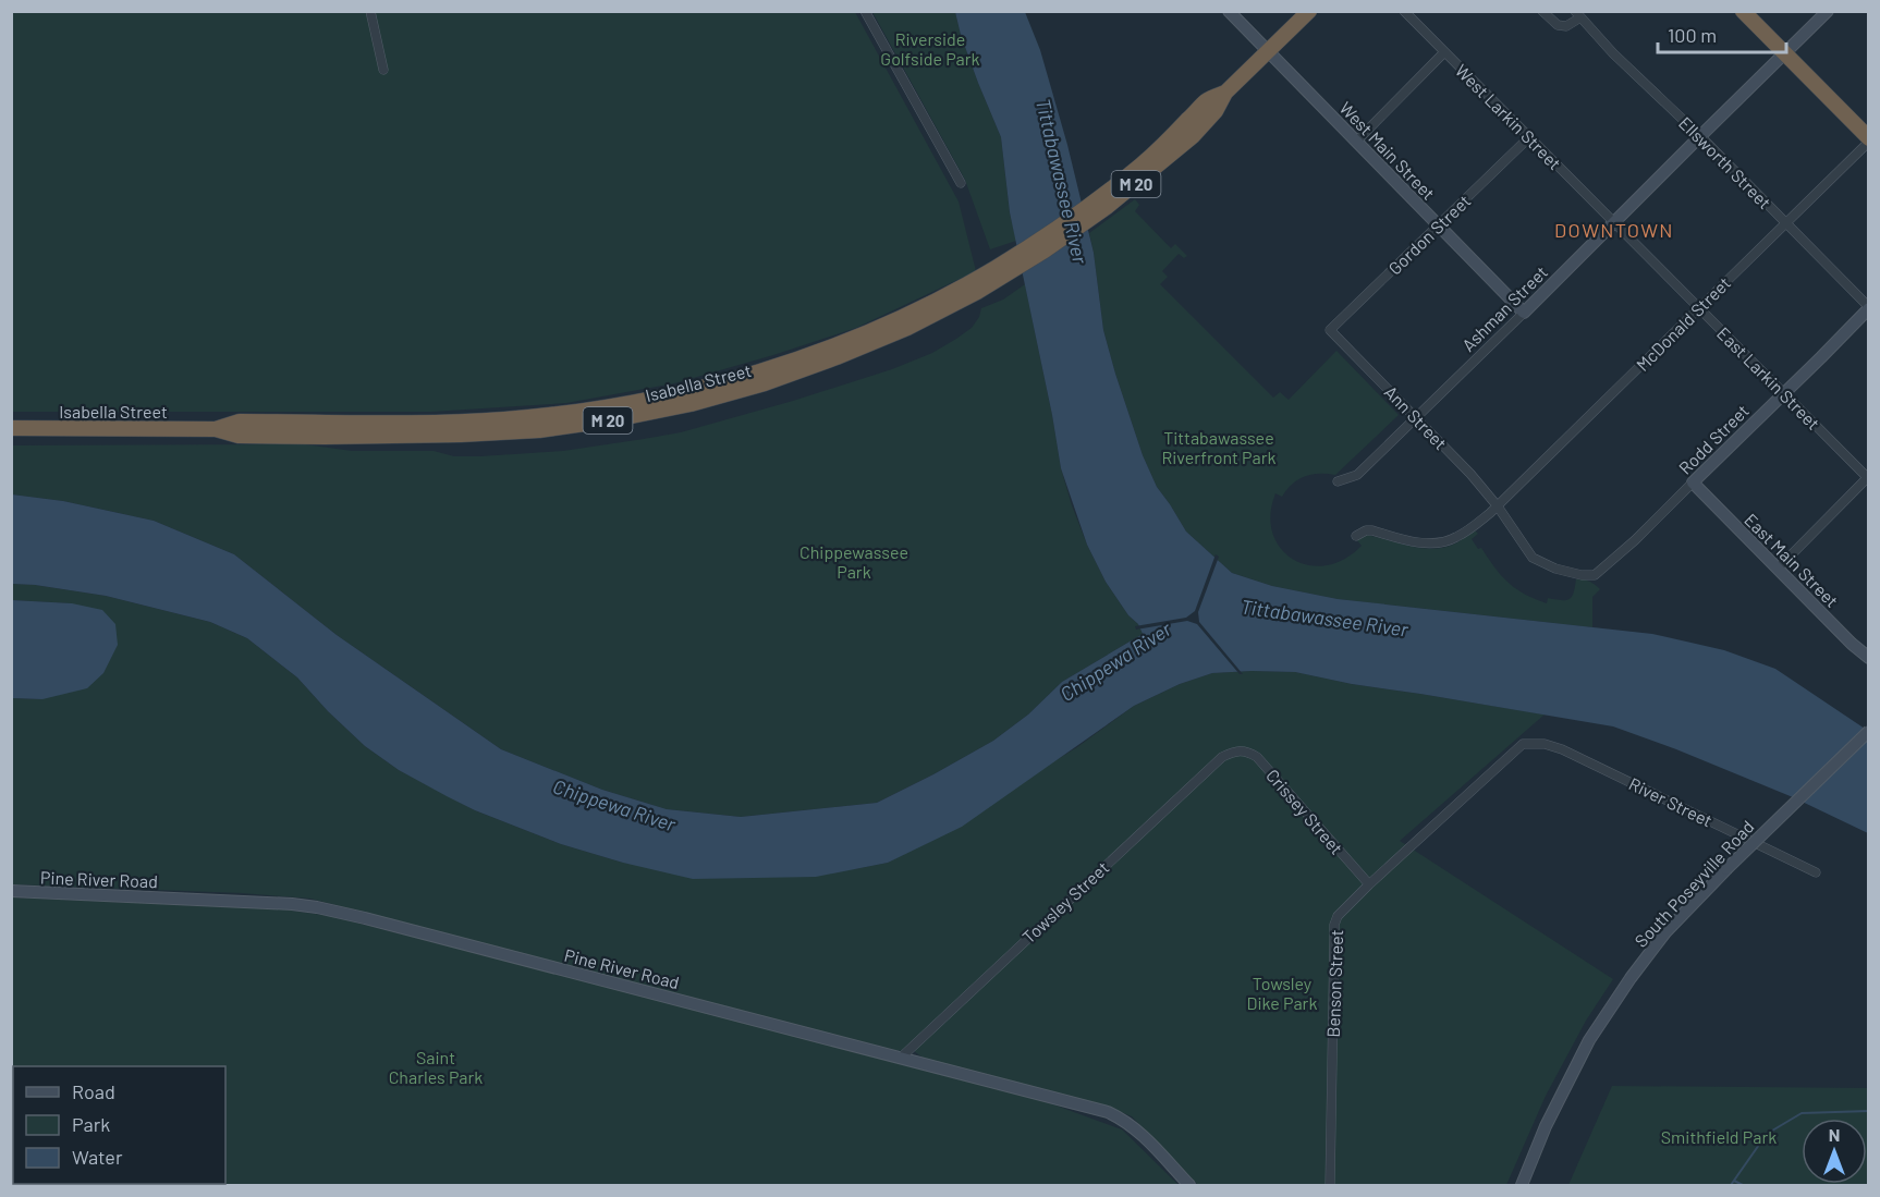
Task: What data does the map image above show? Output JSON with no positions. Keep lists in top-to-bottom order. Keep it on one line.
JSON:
{"streets":{"highway":["M 20","Isabella Street"],"street":["West Larkin Street","West Main Street","Ellsworth Street","Gordon Street","Ashman Street","McDonald Street","East Larkin Street","Ann Street","Rodd Street","East Main Street","River Street","Crissey Street","Pine River Road","South Poseyville Road","Towsley Street","Benson Street"]},"crossings":[["West Larkin Street","Gordon Street"],["West Larkin Street","Ashman Street"],["West Larkin Street","East Larkin Street"],["West Main Street","M 20"],["West Main Street","Gordon Street"],["West Main Street","Ashman Street"],["West Main Street","Isabella Street"],["Ellsworth Street","Ashman Street"],["Ellsworth Street","McDonald Street"],["Ellsworth Street","Rodd Street"],["M 20","Isabella Street"],["Gordon Street","Ann Street"],["Ashman Street","East Larkin Street"],["Ashman Street","Ann Street"],["McDonald Street","East Larkin Street"],["McDonald Street","Ann Street"],["East Larkin Street","Rodd Street"],["Ann Street","Rodd Street"],["Rodd Street","East Main Street"],["River Street","Benson Street"],["Crissey Street","Towsley Street"],["Crissey Street","Benson Street"],["Pine River Road","Towsley Street"]],"districts":["DOWNTOWN"],"water":["Tittabawassee River","Chippewa River"],"parks":["Riverside Golfside Park","Tittabawassee Riverfront Park","Chippewassee Park","Towsley Dike Park","Saint Charles Park","Smithfield Park"],"legend":["Road","Park","Water"],"scale_bar":"100 m","north":"top"}
